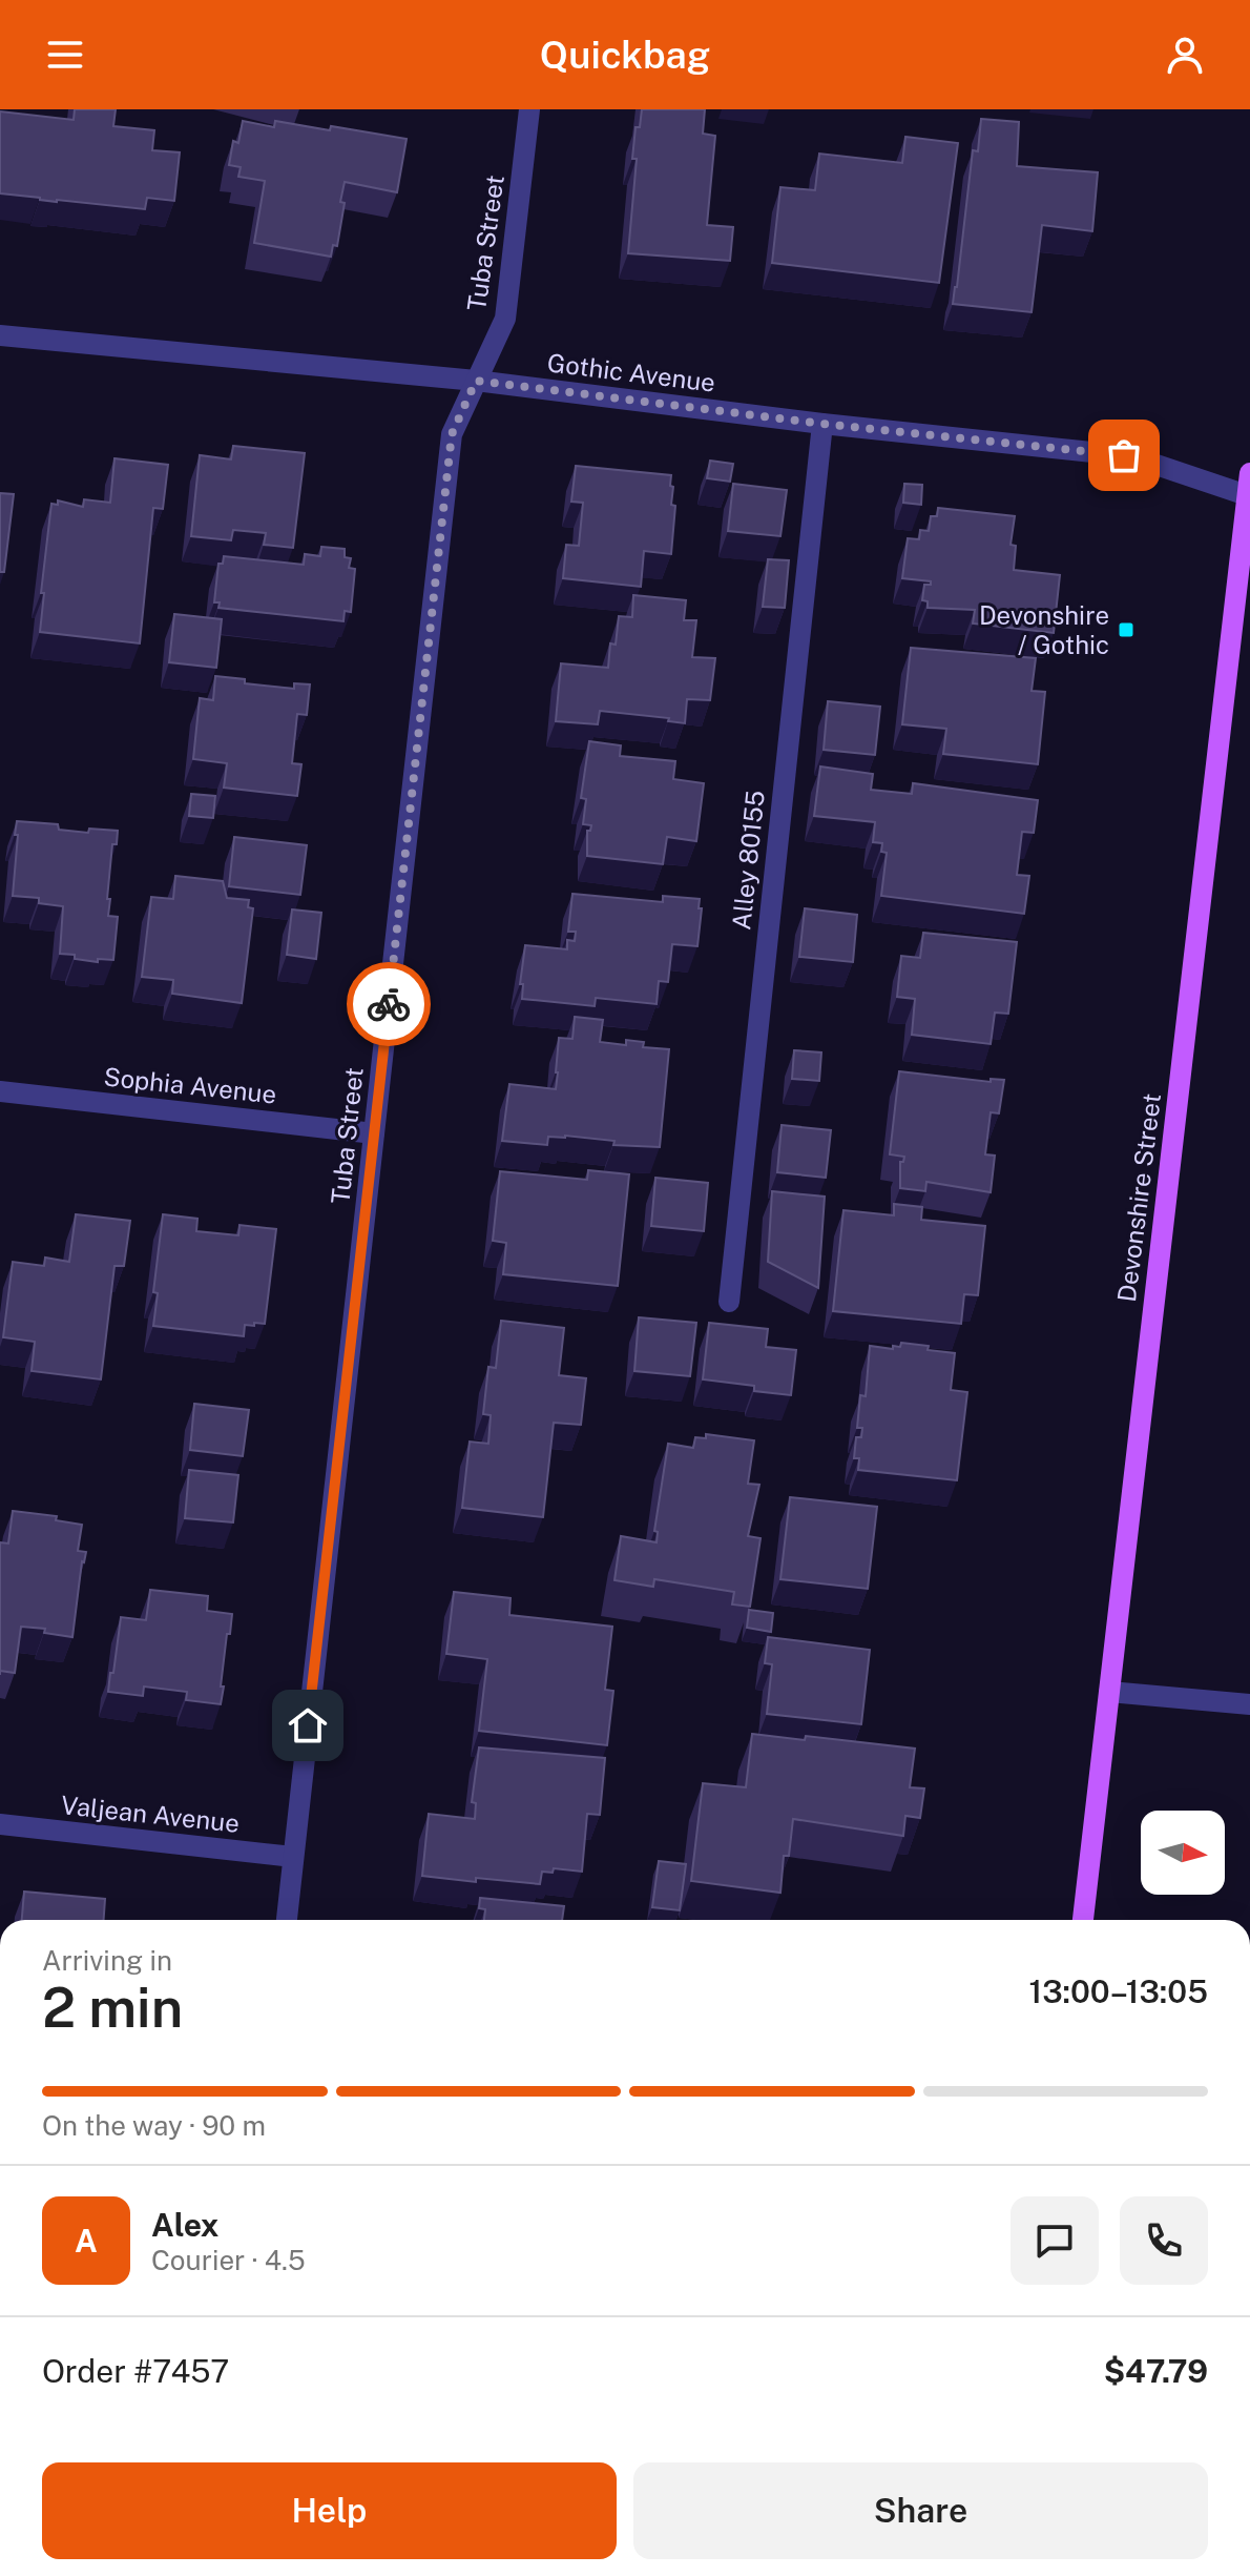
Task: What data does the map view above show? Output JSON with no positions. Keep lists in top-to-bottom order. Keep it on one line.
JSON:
{"streets":{"main road":["Devonshire Street"],"street":["Tuba Street","Gothic Avenue","Alley 80155","Sophia Avenue","Valjean Avenue"]},"crossings":[["Tuba Street","Gothic Avenue"],["Tuba Street","Sophia Avenue"],["Tuba Street","Valjean Avenue"],["Gothic Avenue","Alley 80155"],["Gothic Avenue","Devonshire Street"]],"places":{"transit":["Devonshire / Gothic"]},"north":"right","page":{"header":"Quickbag","heading":["2 min","Arriving in","13:00–13:05"],"panel":["Alex","Courier · 4.5","Order #7457","$47.79"],"bar":"On the way · 90 m","round":"A","buttons":["Help","Share"]}}
